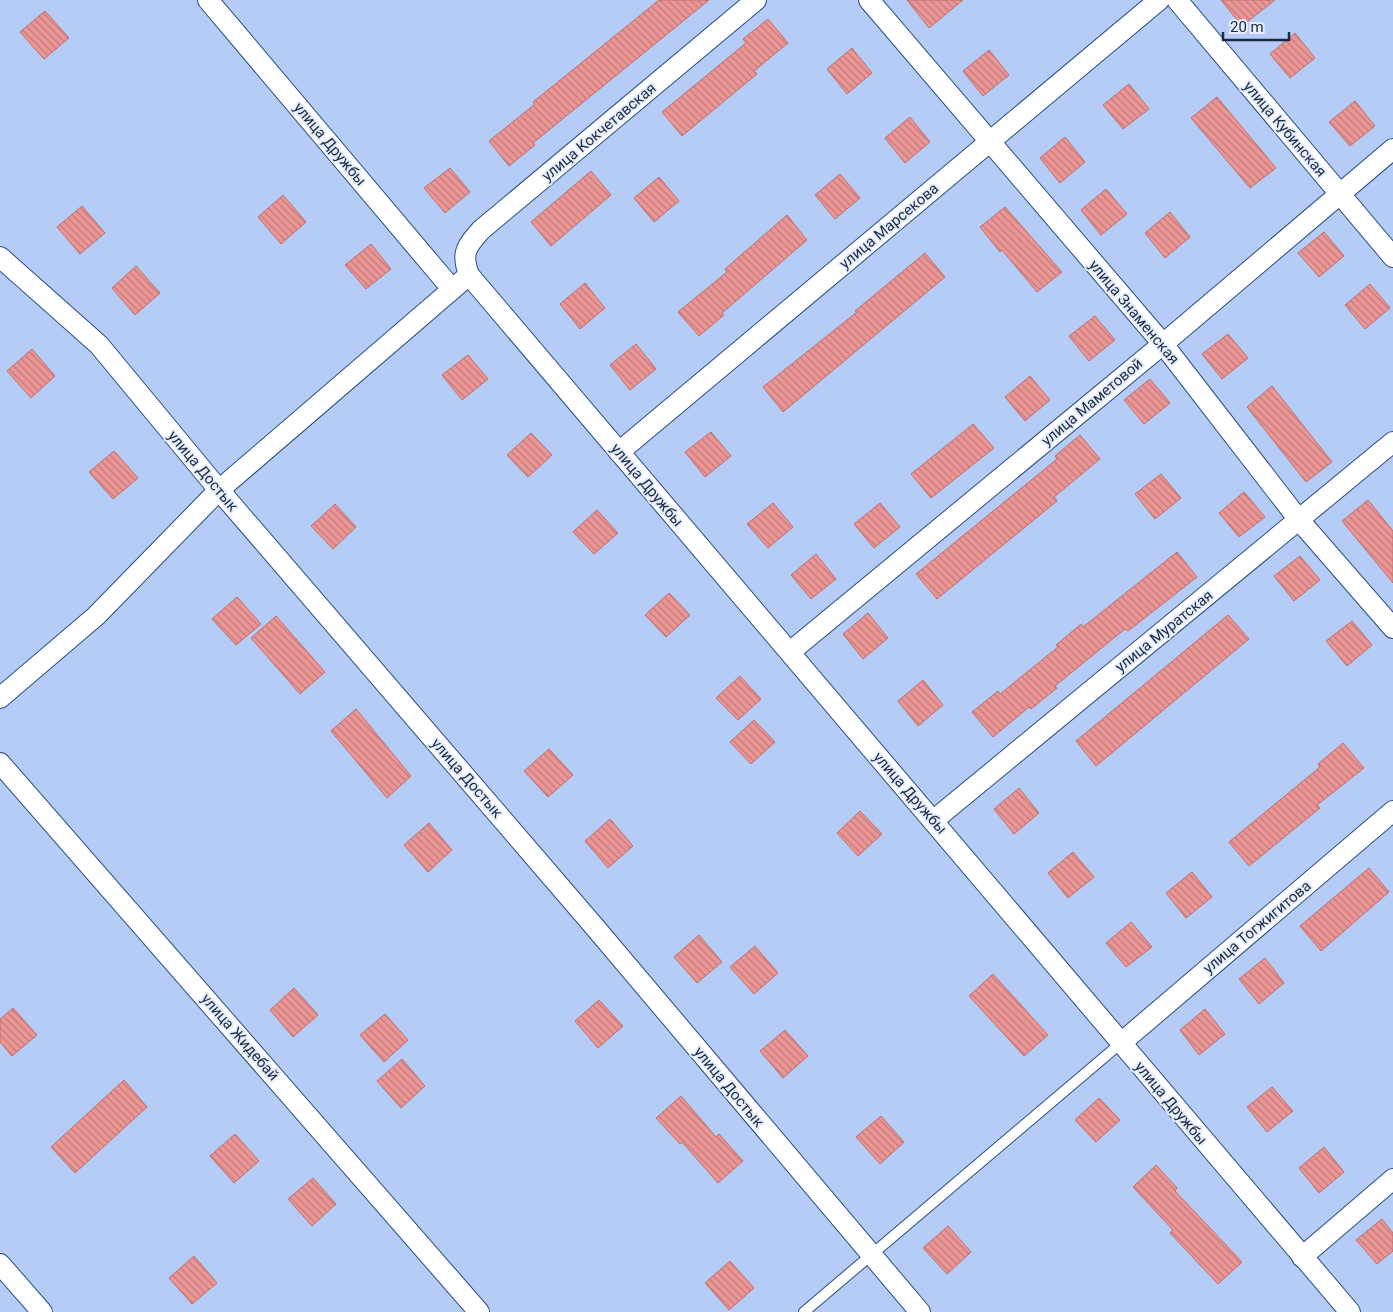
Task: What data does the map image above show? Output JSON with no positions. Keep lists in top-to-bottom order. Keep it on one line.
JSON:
{"streets":{"street":["улица Кубинская","улица Кокчетавская","улица Дружбы","улица Марсекова","улица Знаменская","улица Маметовой","улица Достык","улица Муратская","улица Тогжигитова","улица Жидебай"]},"crossings":[["улица Кубинская","улица Маметовой"],["улица Кокчетавская","улица Дружбы"],["улица Дружбы","улица Марсекова"],["улица Дружбы","улица Маметовой"],["улица Дружбы","улица Муратская"],["улица Дружбы","улица Тогжигитова"],["улица Марсекова","улица Знаменская"],["улица Знаменская","улица Маметовой"],["улица Знаменская","улица Муратская"]],"scale_bar":"20 m"}
